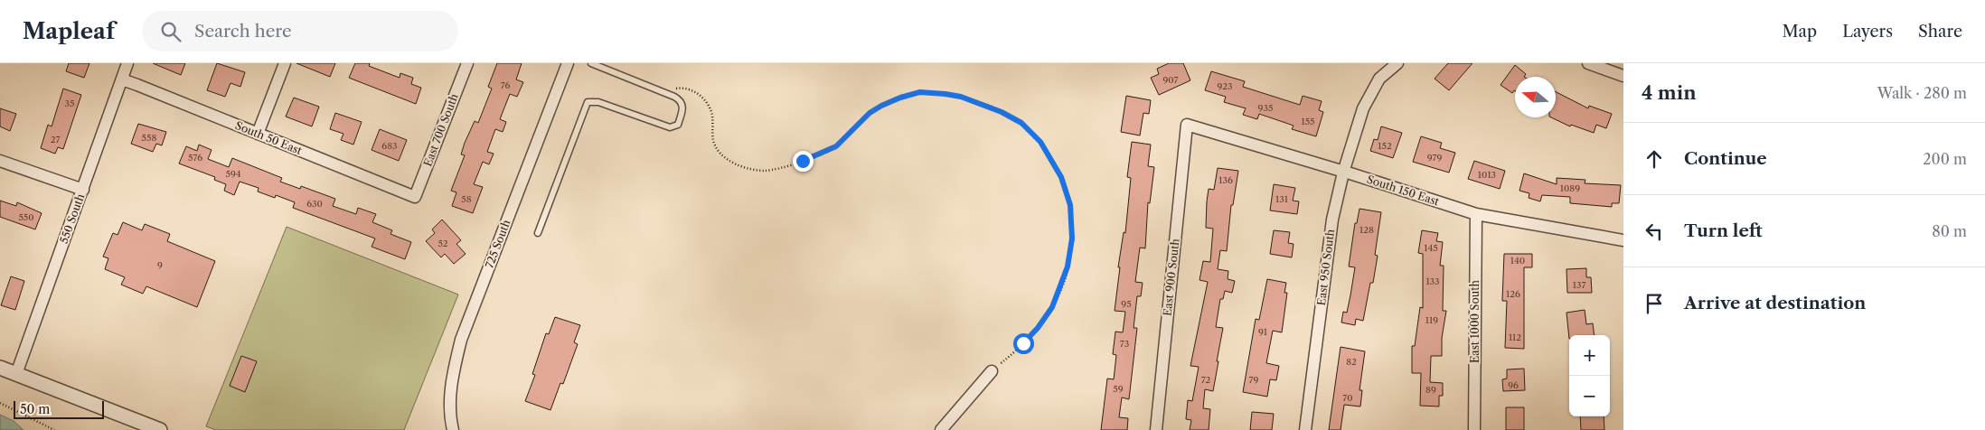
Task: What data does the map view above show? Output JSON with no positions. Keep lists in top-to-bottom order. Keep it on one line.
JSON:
{"streets":{"street":["East 700 South","South 50 East","South 150 East","550 South","725 South","East 950 South","East 900 South","East 1000 South"]},"crossings":[["East 700 South","South 50 East"],["South 50 East","550 South"],["South 150 East","East 950 South"],["South 150 East","East 900 South"],["South 150 East","East 1000 South"]],"house_numbers":["907","76","923","35","935","155","558","27","683","152","576","979","594","1013","136","1089","58","131","630","550","128","52","145","140","9","133","137","126","95","119","91","112","73","82","72","79","96","59","89","70"],"scale_bar":"50 m","north":"left","page":{"header":"Mapleaf","search":"Search here","nav":["Map","Layers","Share"],"heading":["4 min","Walk · 280 m"],"list":[["Continue","200 m"],["Turn left","80 m"],"Arrive at destination"],"map_buttons":["+","−"],"scale":"50 m"}}
